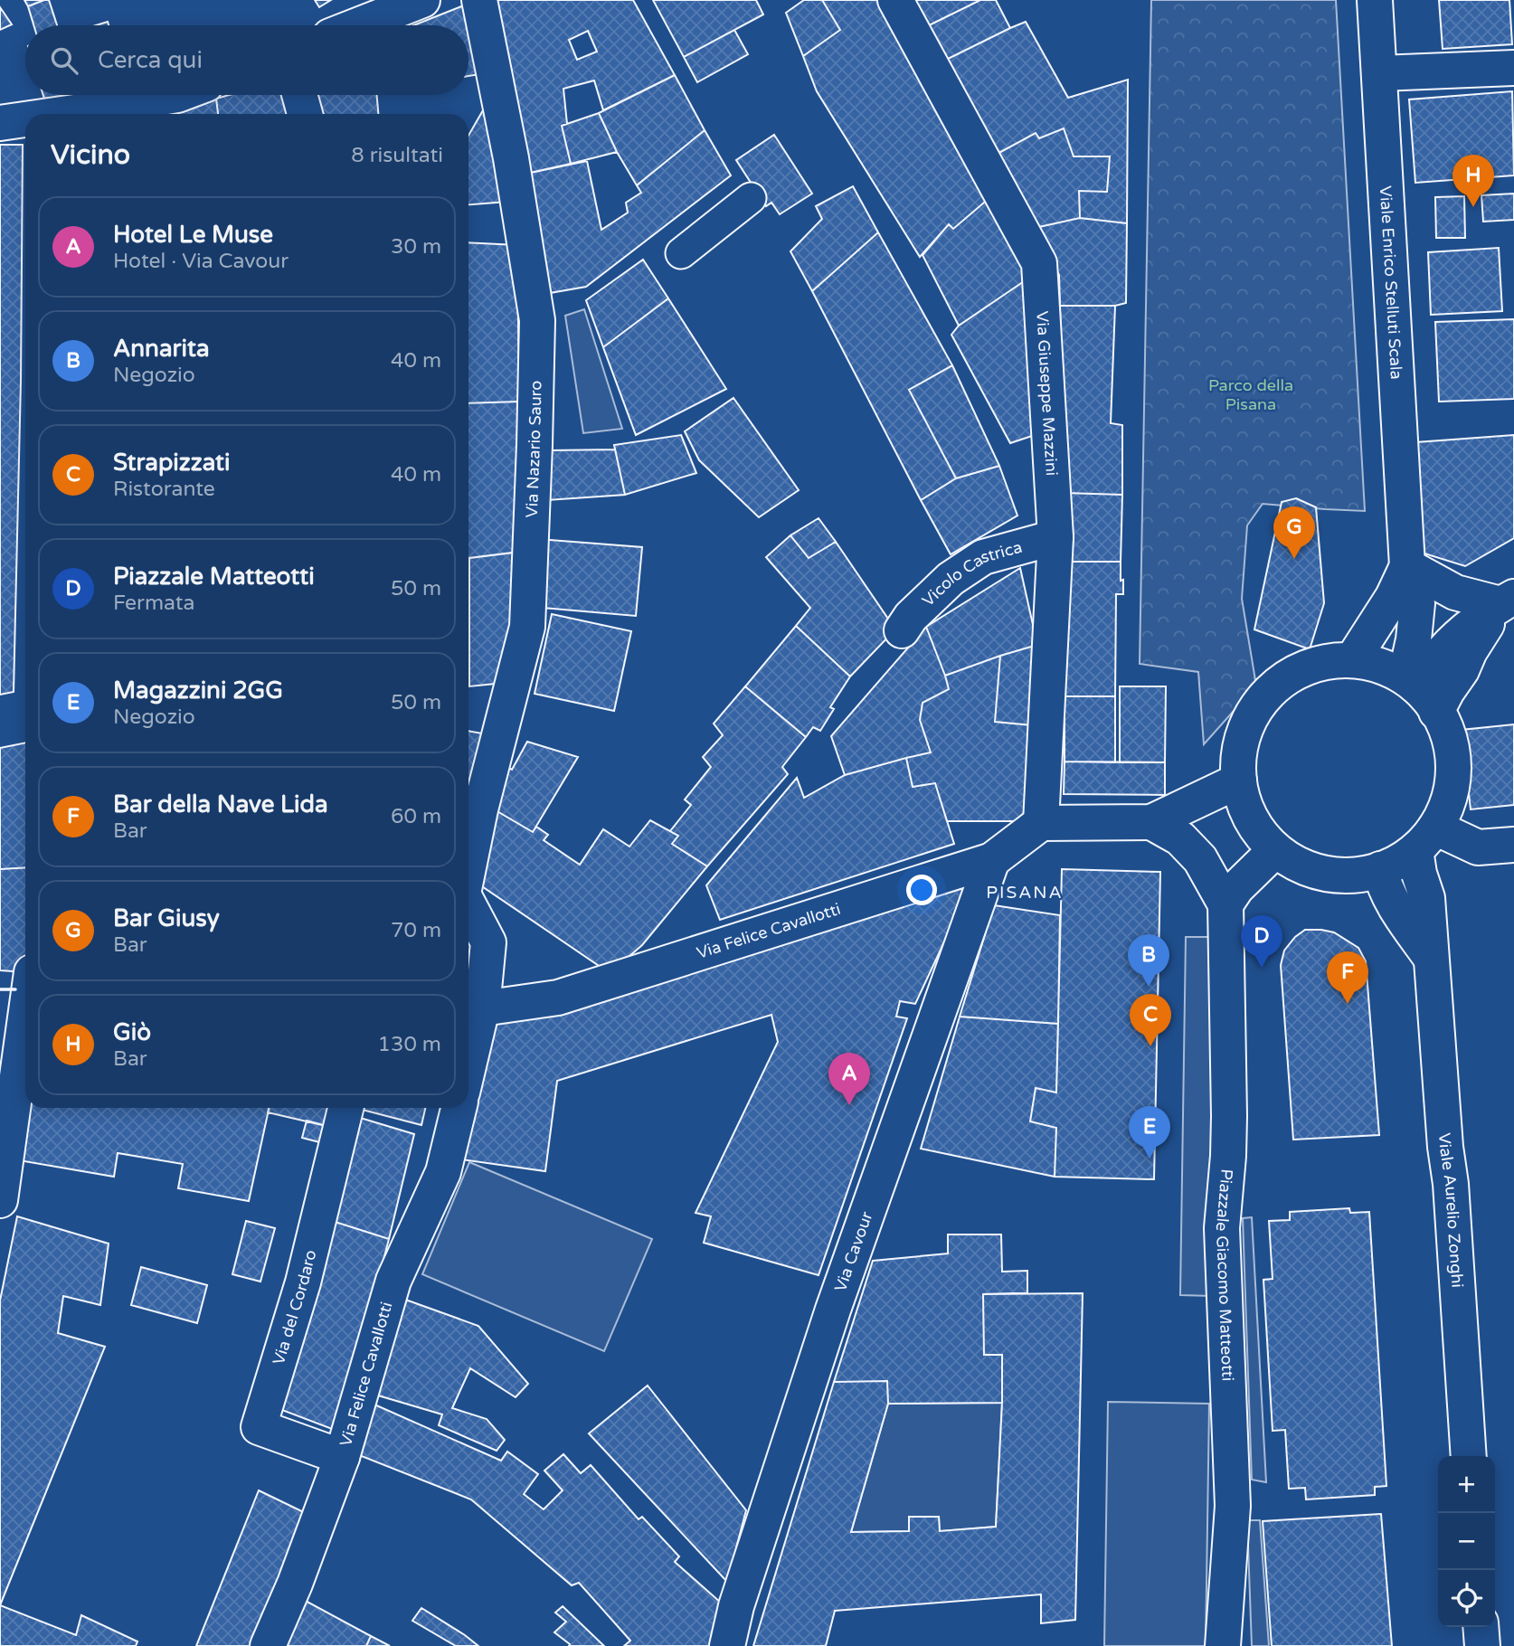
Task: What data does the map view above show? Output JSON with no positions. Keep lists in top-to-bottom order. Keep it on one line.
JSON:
{"streets":{"street":["Viale Enrico Stelluti Scala","Via Giuseppe Mazzini","Via Nazario Sauro","Vicolo Castrica","Via Felice Cavallotti","Viale Aurelio Zonghi","Via Cavour","Piazzale Giacomo Matteotti","Via del Cordaro"]},"crossings":[["Viale Enrico Stelluti Scala","Viale Aurelio Zonghi"],["Viale Enrico Stelluti Scala","Piazzale Giacomo Matteotti"],["Via Giuseppe Mazzini","Vicolo Castrica"],["Via Giuseppe Mazzini","Via Felice Cavallotti"],["Via Giuseppe Mazzini","Piazzale Giacomo Matteotti"],["Via Felice Cavallotti","Via Cavour"],["Via Felice Cavallotti","Piazzale Giacomo Matteotti"],["Via Felice Cavallotti","Via del Cordaro"],["Viale Aurelio Zonghi","Piazzale Giacomo Matteotti"]],"districts":["PISANA"],"parks":["Parco della Pisana"],"page":{"search":"Cerca qui","heading":["Vicino","8 risultati"],"pins":["H","G","D","B","F","C","A","E"],"list":[{"mark":"A","name":"Hotel Le Muse","note":"Hotel · Via Cavour","value":"30 m"},{"mark":"B","name":"Annarita","note":"Negozio","value":"40 m"},{"mark":"C","name":"Strapizzati","note":"Ristorante","value":"40 m"},{"mark":"D","name":"Piazzale Matteotti","note":"Fermata","value":"50 m"},{"mark":"E","name":"Magazzini 2GG","note":"Negozio","value":"50 m"},{"mark":"F","name":"Bar della Nave Lida","note":"Bar","value":"60 m"},{"mark":"G","name":"Bar Giusy","note":"Bar","value":"70 m"},{"mark":"H","name":"Giò","note":"Bar","value":"130 m"}],"map_buttons":["+","−"]}}
